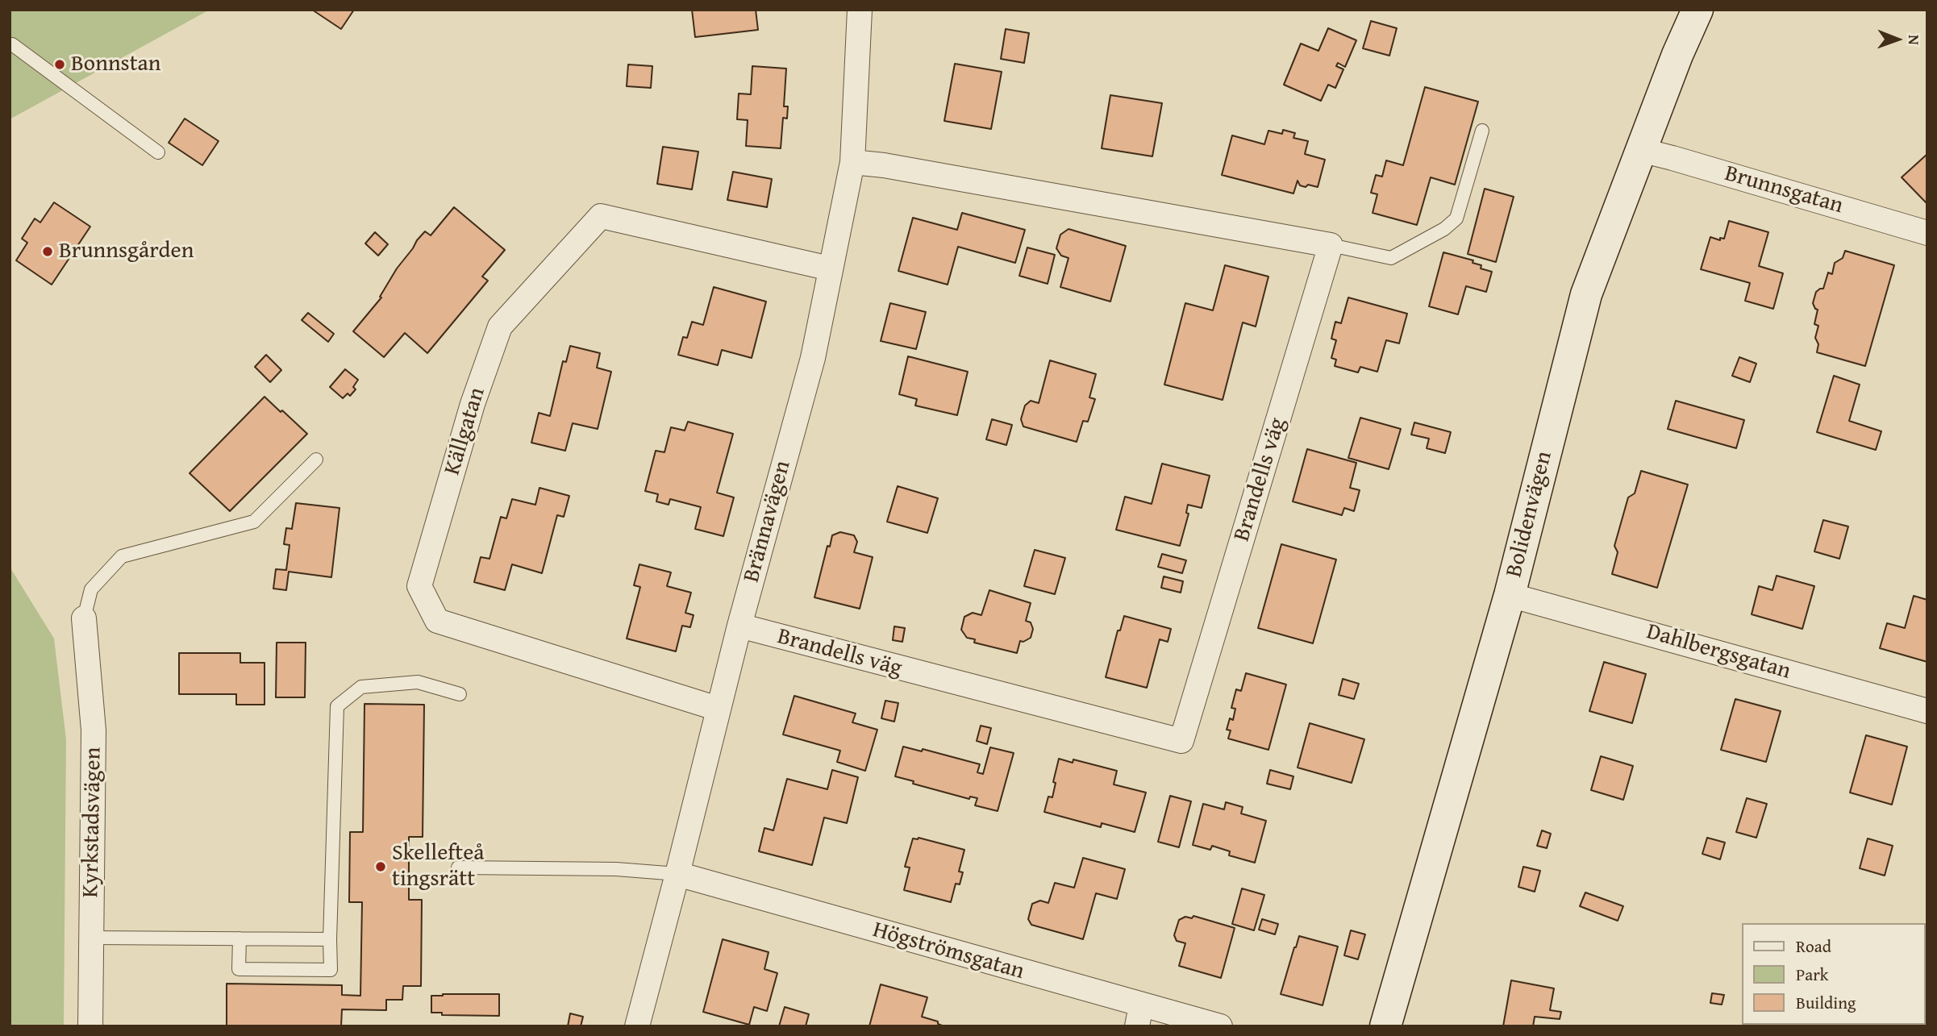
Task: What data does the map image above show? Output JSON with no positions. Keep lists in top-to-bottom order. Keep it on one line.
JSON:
{"streets":{"main road":["Bolidenvägen"],"street":["Brunnsgatan","Källgatan","Brandells väg","Brännavägen","Dahlbergsgatan","Kyrkstadsvägen","Högströmsgatan"]},"crossings":[["Brunnsgatan","Bolidenvägen"],["Källgatan","Brännavägen"],["Brandells väg","Brännavägen"],["Bolidenvägen","Dahlbergsgatan"],["Brännavägen","Högströmsgatan"]],"places":["Bonnstan","Brunnsgården","Skellefteå tingsrätt"],"legend":["Road","Park","Building"],"north":"right"}
